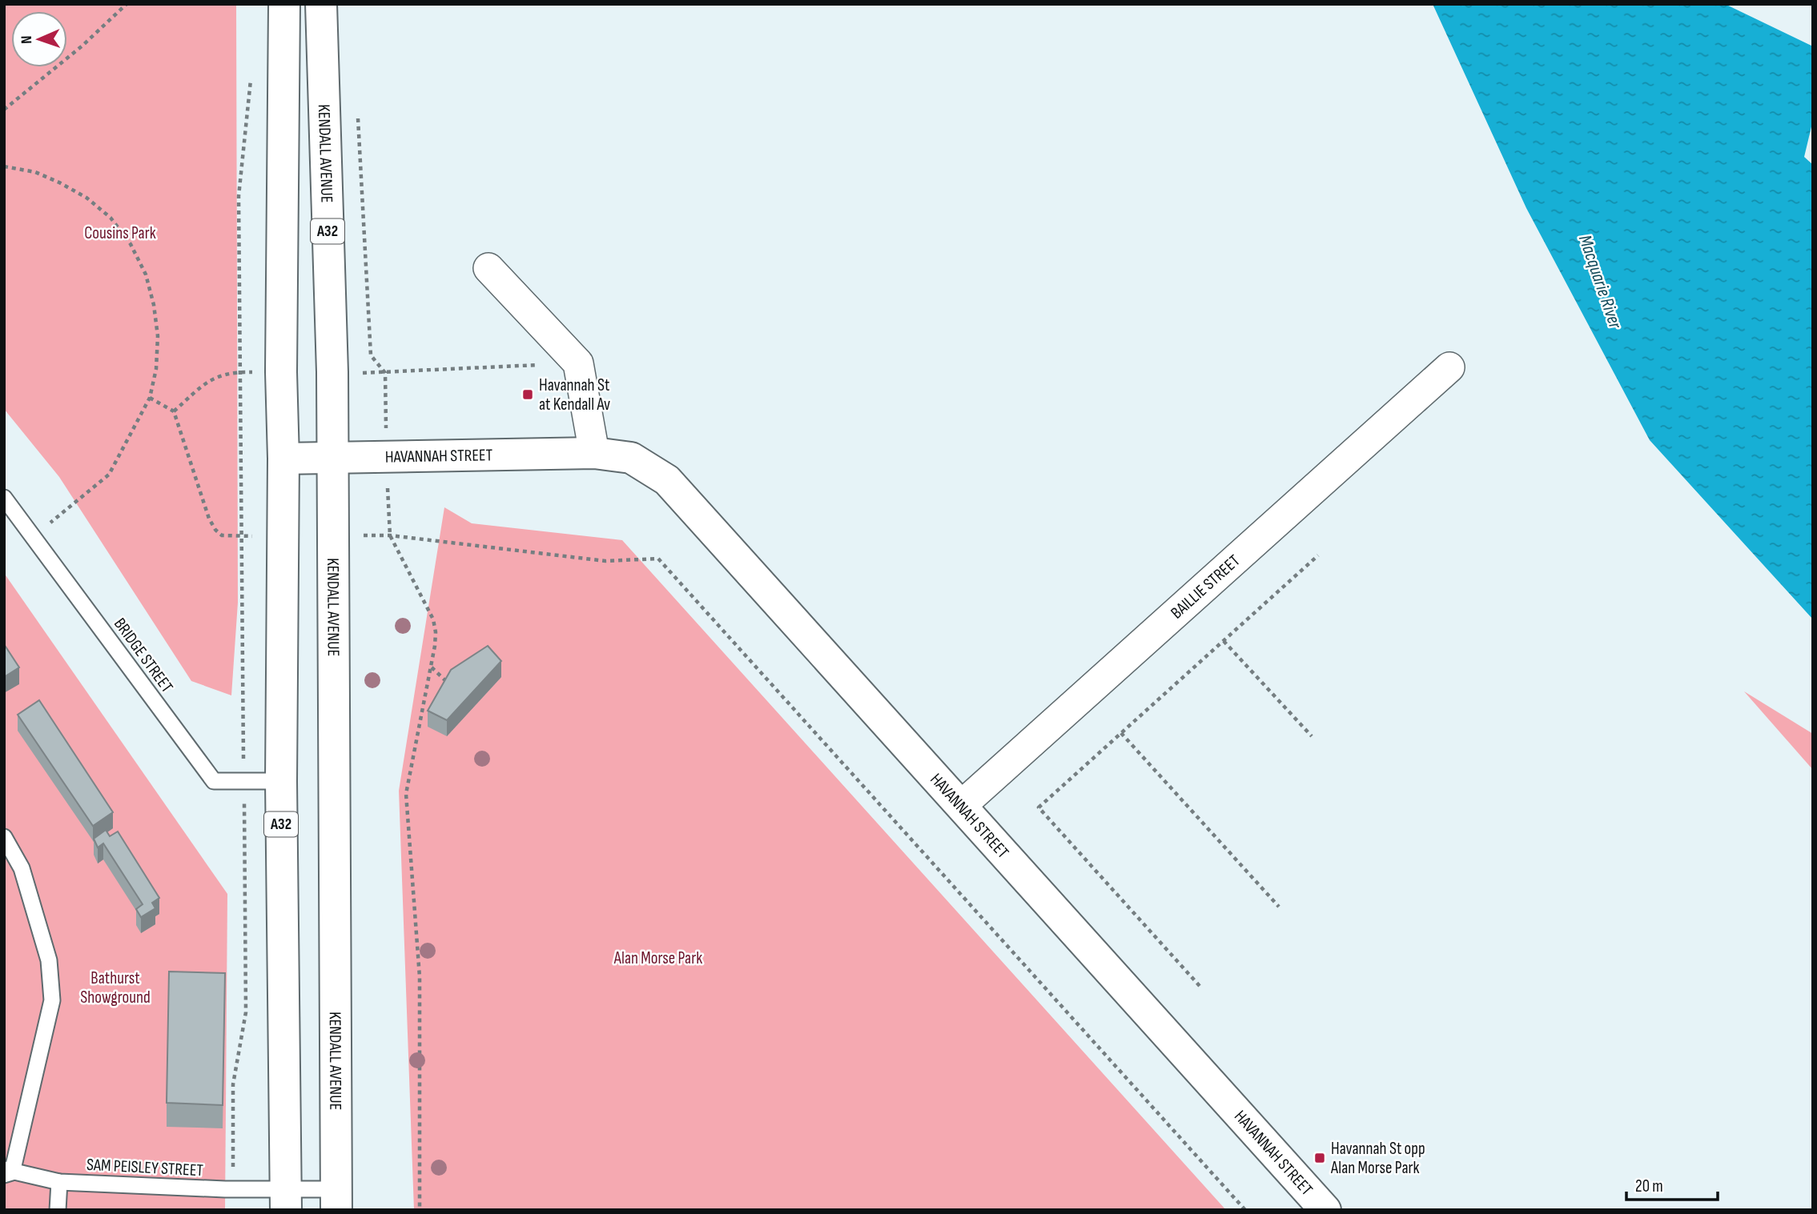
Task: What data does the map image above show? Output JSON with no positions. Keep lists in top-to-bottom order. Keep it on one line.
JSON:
{"streets":{"main road":["KENDALL AVENUE","A32","HAVANNAH STREET"],"street":["BAILLIE STREET"],"lane":["BRIDGE STREET","SAM PEISLEY STREET"]},"crossings":[["KENDALL AVENUE","HAVANNAH STREET"],["KENDALL AVENUE","SAM PEISLEY STREET"],["A32","HAVANNAH STREET"],["A32","BRIDGE STREET"],["A32","SAM PEISLEY STREET"],["HAVANNAH STREET","BAILLIE STREET"]],"water":["Macquarie River"],"parks":["Cousins Park","Alan Morse Park","Bathurst Showground"],"places":{"transit":["Havannah St at Kendall Av","Havannah St opp Alan Morse Park"]},"scale_bar":"20 m","north":"left"}
